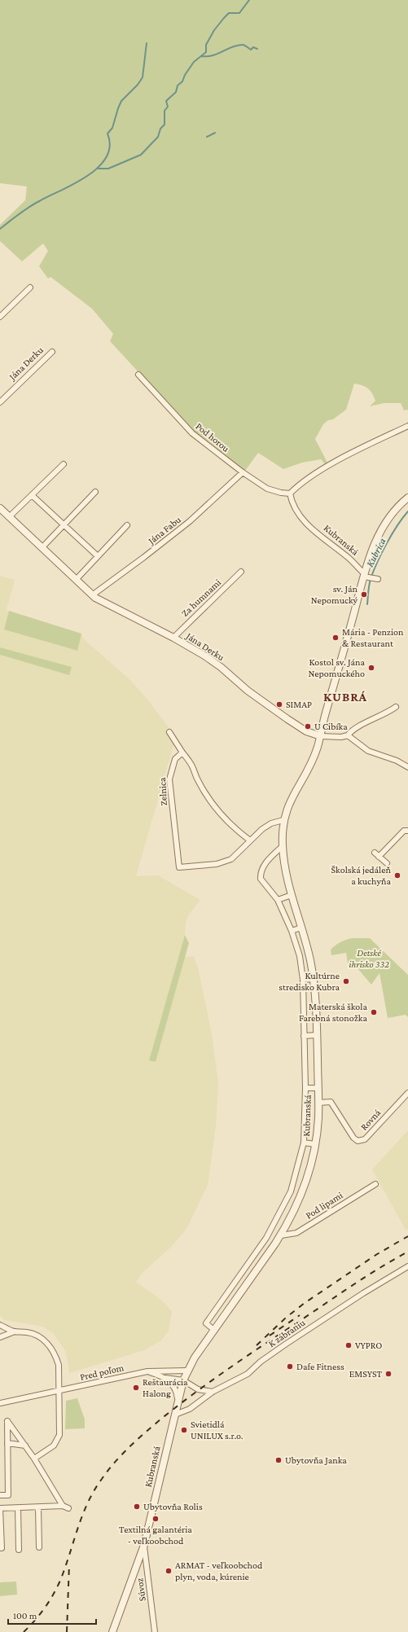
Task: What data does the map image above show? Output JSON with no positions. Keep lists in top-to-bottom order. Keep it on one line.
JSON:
{"streets":{"street":["Jána Derku","Pod horou","Jána Fabu","Kubranská","Za humnami","Zelnica","Rovná","Pod lipami","K zábraniu","Pred poľom","Súvoz"]},"crossings":[["Jána Derku","Jána Fabu"],["Jána Derku","Kubranská"],["Jána Derku","Za humnami"],["Pod horou","Jána Fabu"],["Pod horou","Kubranská"],["Kubranská","Zelnica"],["Kubranská","Rovná"],["Kubranská","Pod lipami"],["Kubranská","K zábraniu"],["Kubranská","Pred poľom"],["Kubranská","Súvoz"]],"districts":["KUBRÁ"],"water":["Kubrica"],"parks":["Detské ihrisko 332"],"places":["sv. Ján Nepomucký","Mária - Penzion & Restaurant","Kostol sv. Jána Nepomuckého","SIMAP","U Cibíka","Školská jedáleň a kuchyňa","Kultúrne stredisko Kubra","Materská škola Farebná stonožka","VYPRO","Dafe Fitness","EMSYST","Reštaurácia Halong","Svietidlá UNILUX s.r.o.","Ubytovňa Janka","Ubytovňa Rolis","Textilná galantéria - veľkoobchod","ARMAT - veľkoobchod plyn, voda, kúrenie"],"scale_bar":"100 m"}
